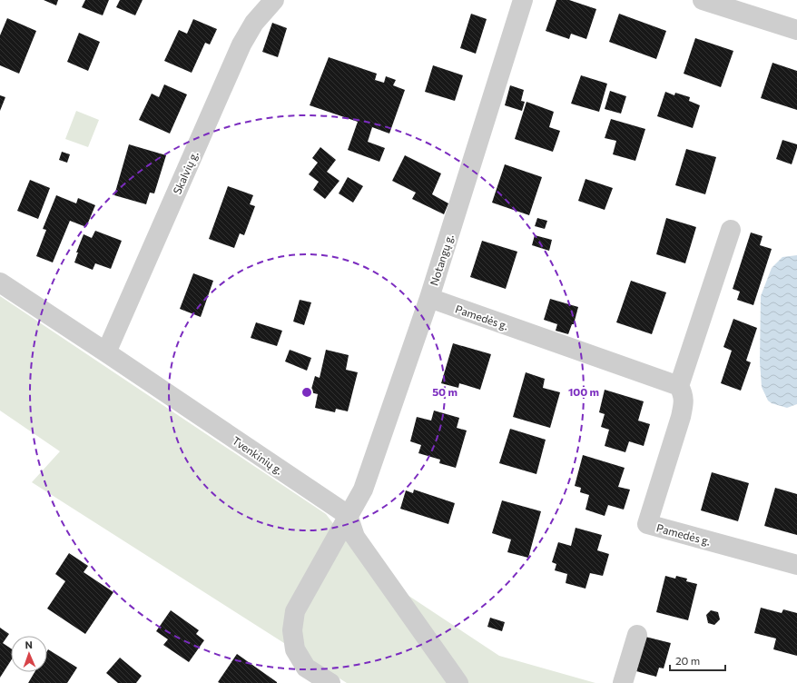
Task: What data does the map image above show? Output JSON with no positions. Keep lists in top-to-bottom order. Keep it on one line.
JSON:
{"streets":{"street":["Skalvių g.","Notangų g.","Pamedės g.","Tvenkinių g."]},"crossings":[["Skalvių g.","Tvenkinių g."],["Notangų g.","Pamedės g."],["Notangų g.","Tvenkinių g."]],"scale_bar":"20 m","north":"top","rings":["50 m","100 m"]}
